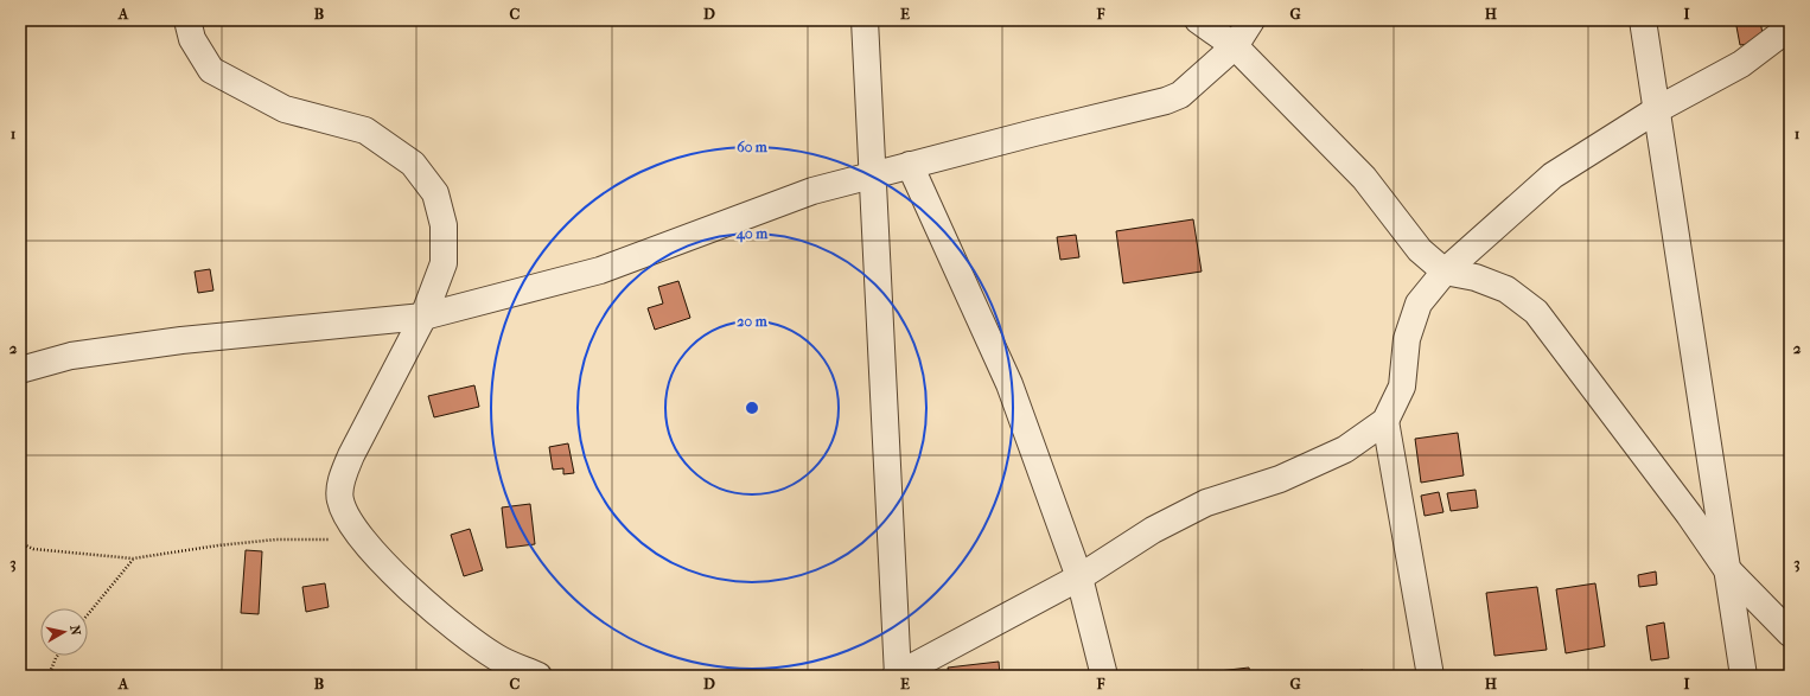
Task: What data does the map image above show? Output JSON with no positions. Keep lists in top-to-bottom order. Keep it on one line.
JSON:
{"north":"right","grid":{"columns":["A","B","C","D","E","F","G","H","I"],"rows":["1","2","3"]},"rings":["60 m","40 m","20 m"]}
